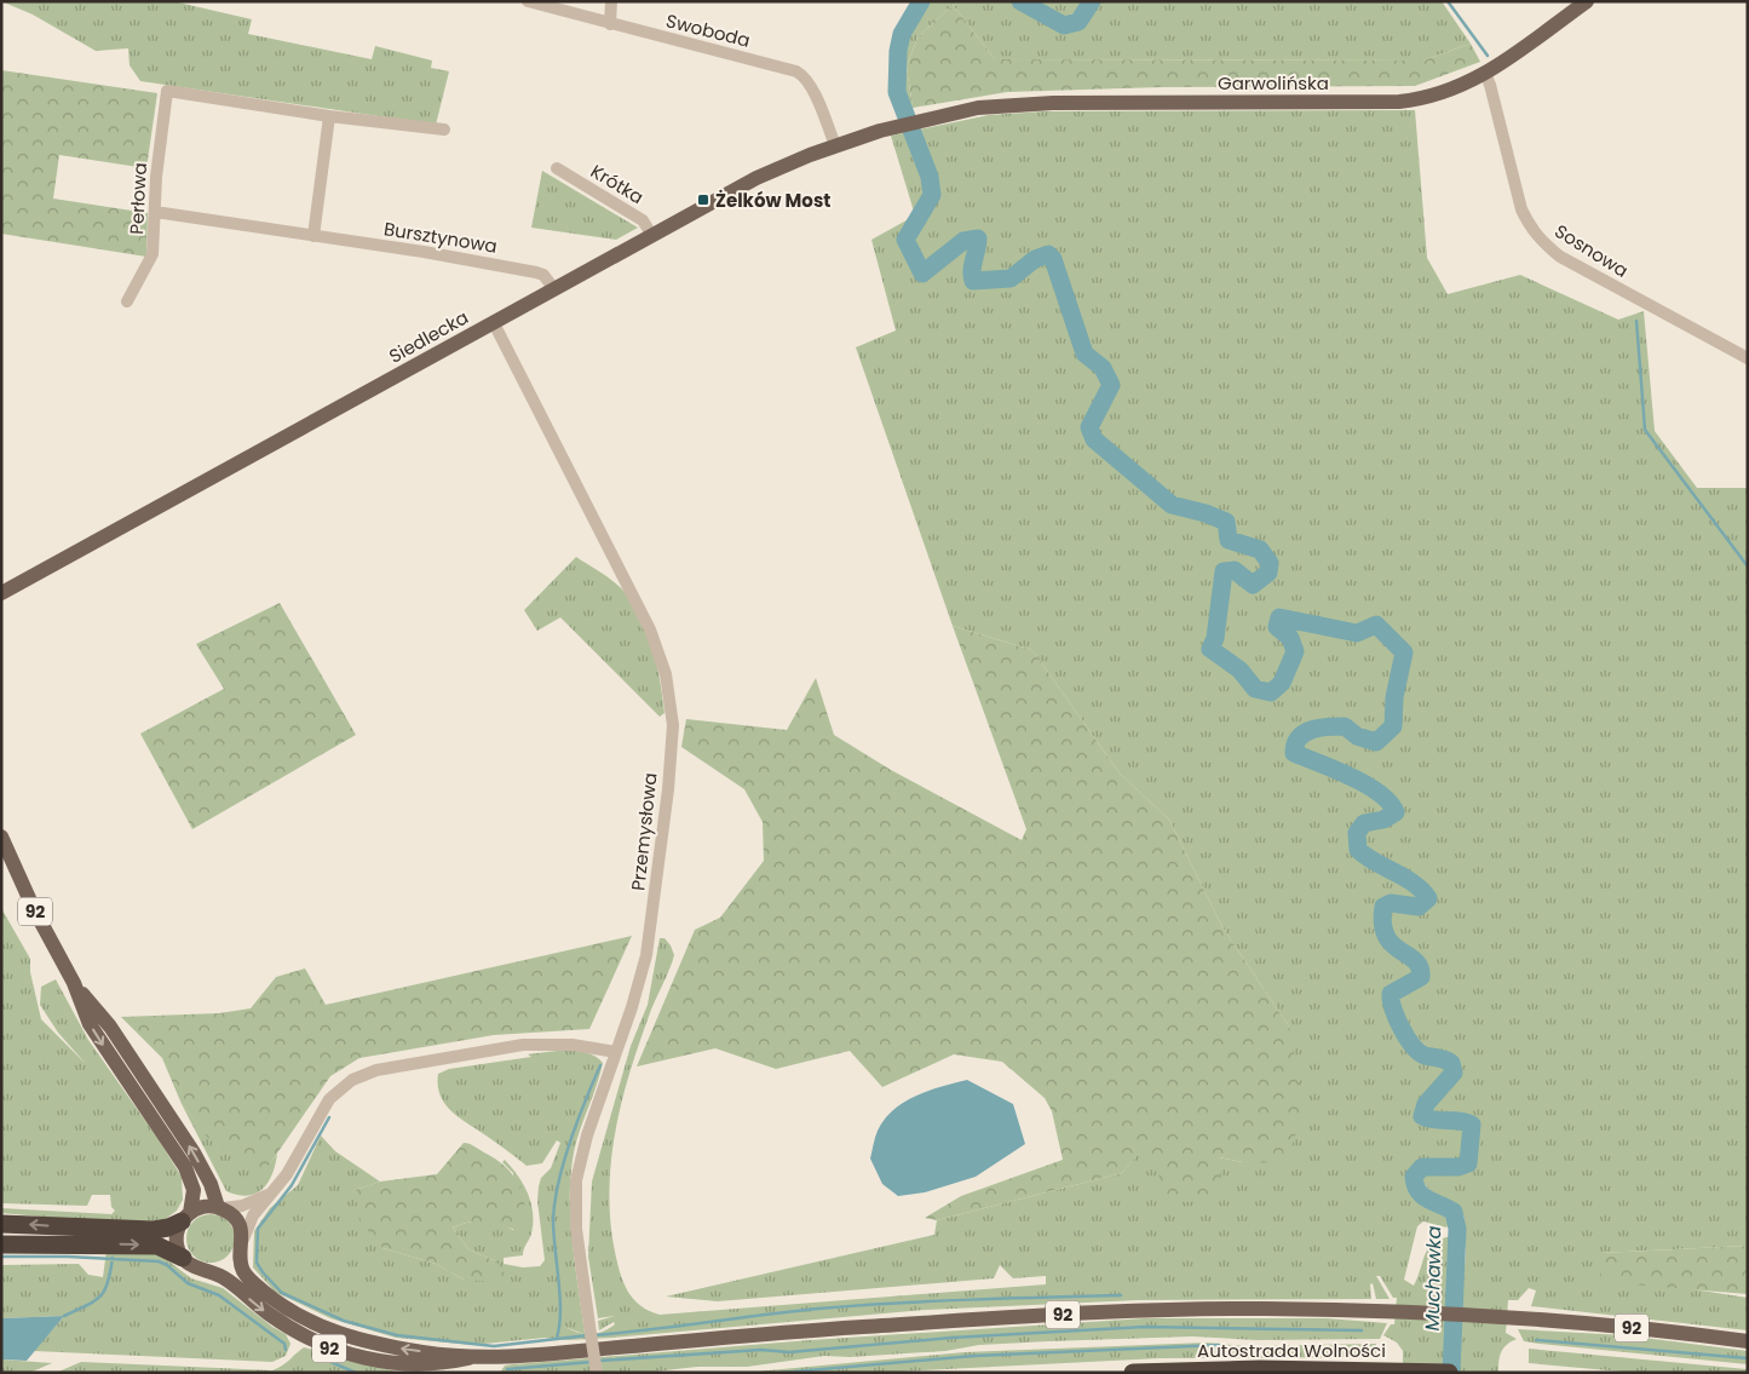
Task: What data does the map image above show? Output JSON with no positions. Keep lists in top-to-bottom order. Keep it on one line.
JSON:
{"streets":{"highway":["Autostrada Wolności"],"main road":["Garwolińska","Siedlecka","92"],"street":["Swoboda","Krótka","Perłowa","Bursztynowa","Sosnowa","Przemysłowa"]},"crossings":[["Swoboda","Siedlecka"],["Garwolińska","Sosnowa"],["Garwolińska","Siedlecka"],["Krótka","Siedlecka"],["Perłowa","Bursztynowa"],["Bursztynowa","Siedlecka"],["Siedlecka","Przemysłowa"]],"water":["Muchawka"],"places":{"transit":["Żelków Most"]}}
